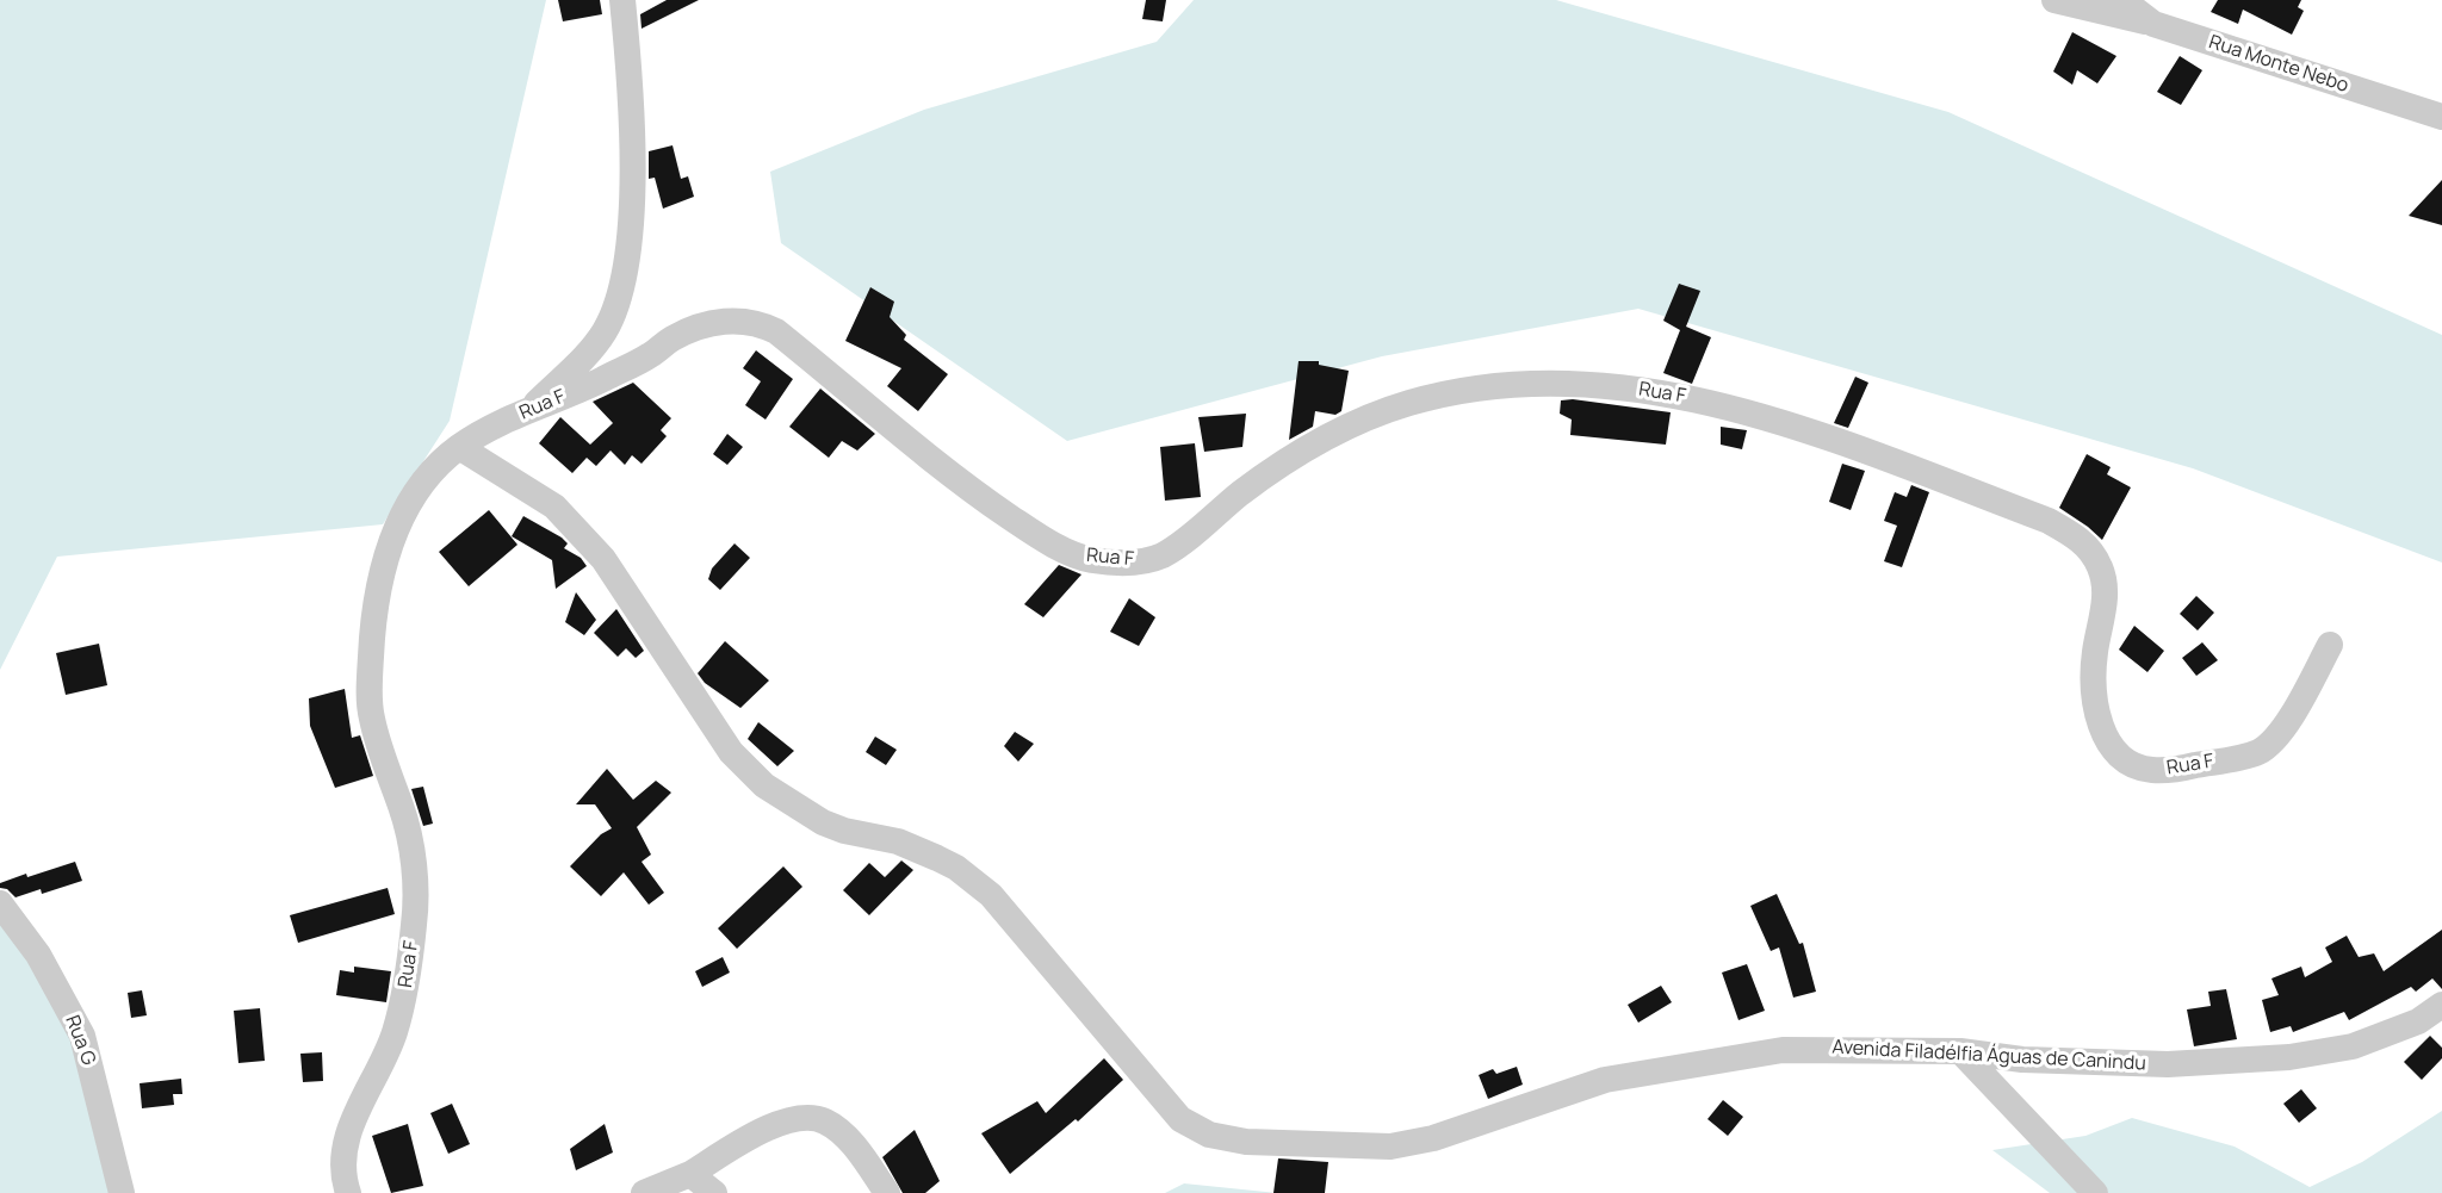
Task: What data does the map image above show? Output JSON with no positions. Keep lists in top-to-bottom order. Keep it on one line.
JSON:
{"streets":{"street":["Rua Monte Nebo","Rua F","Rua G","Avenida Filadélfia Águas de Canindu"]},"crossings":[["Rua F","Avenida Filadélfia Águas de Canindu"]]}
